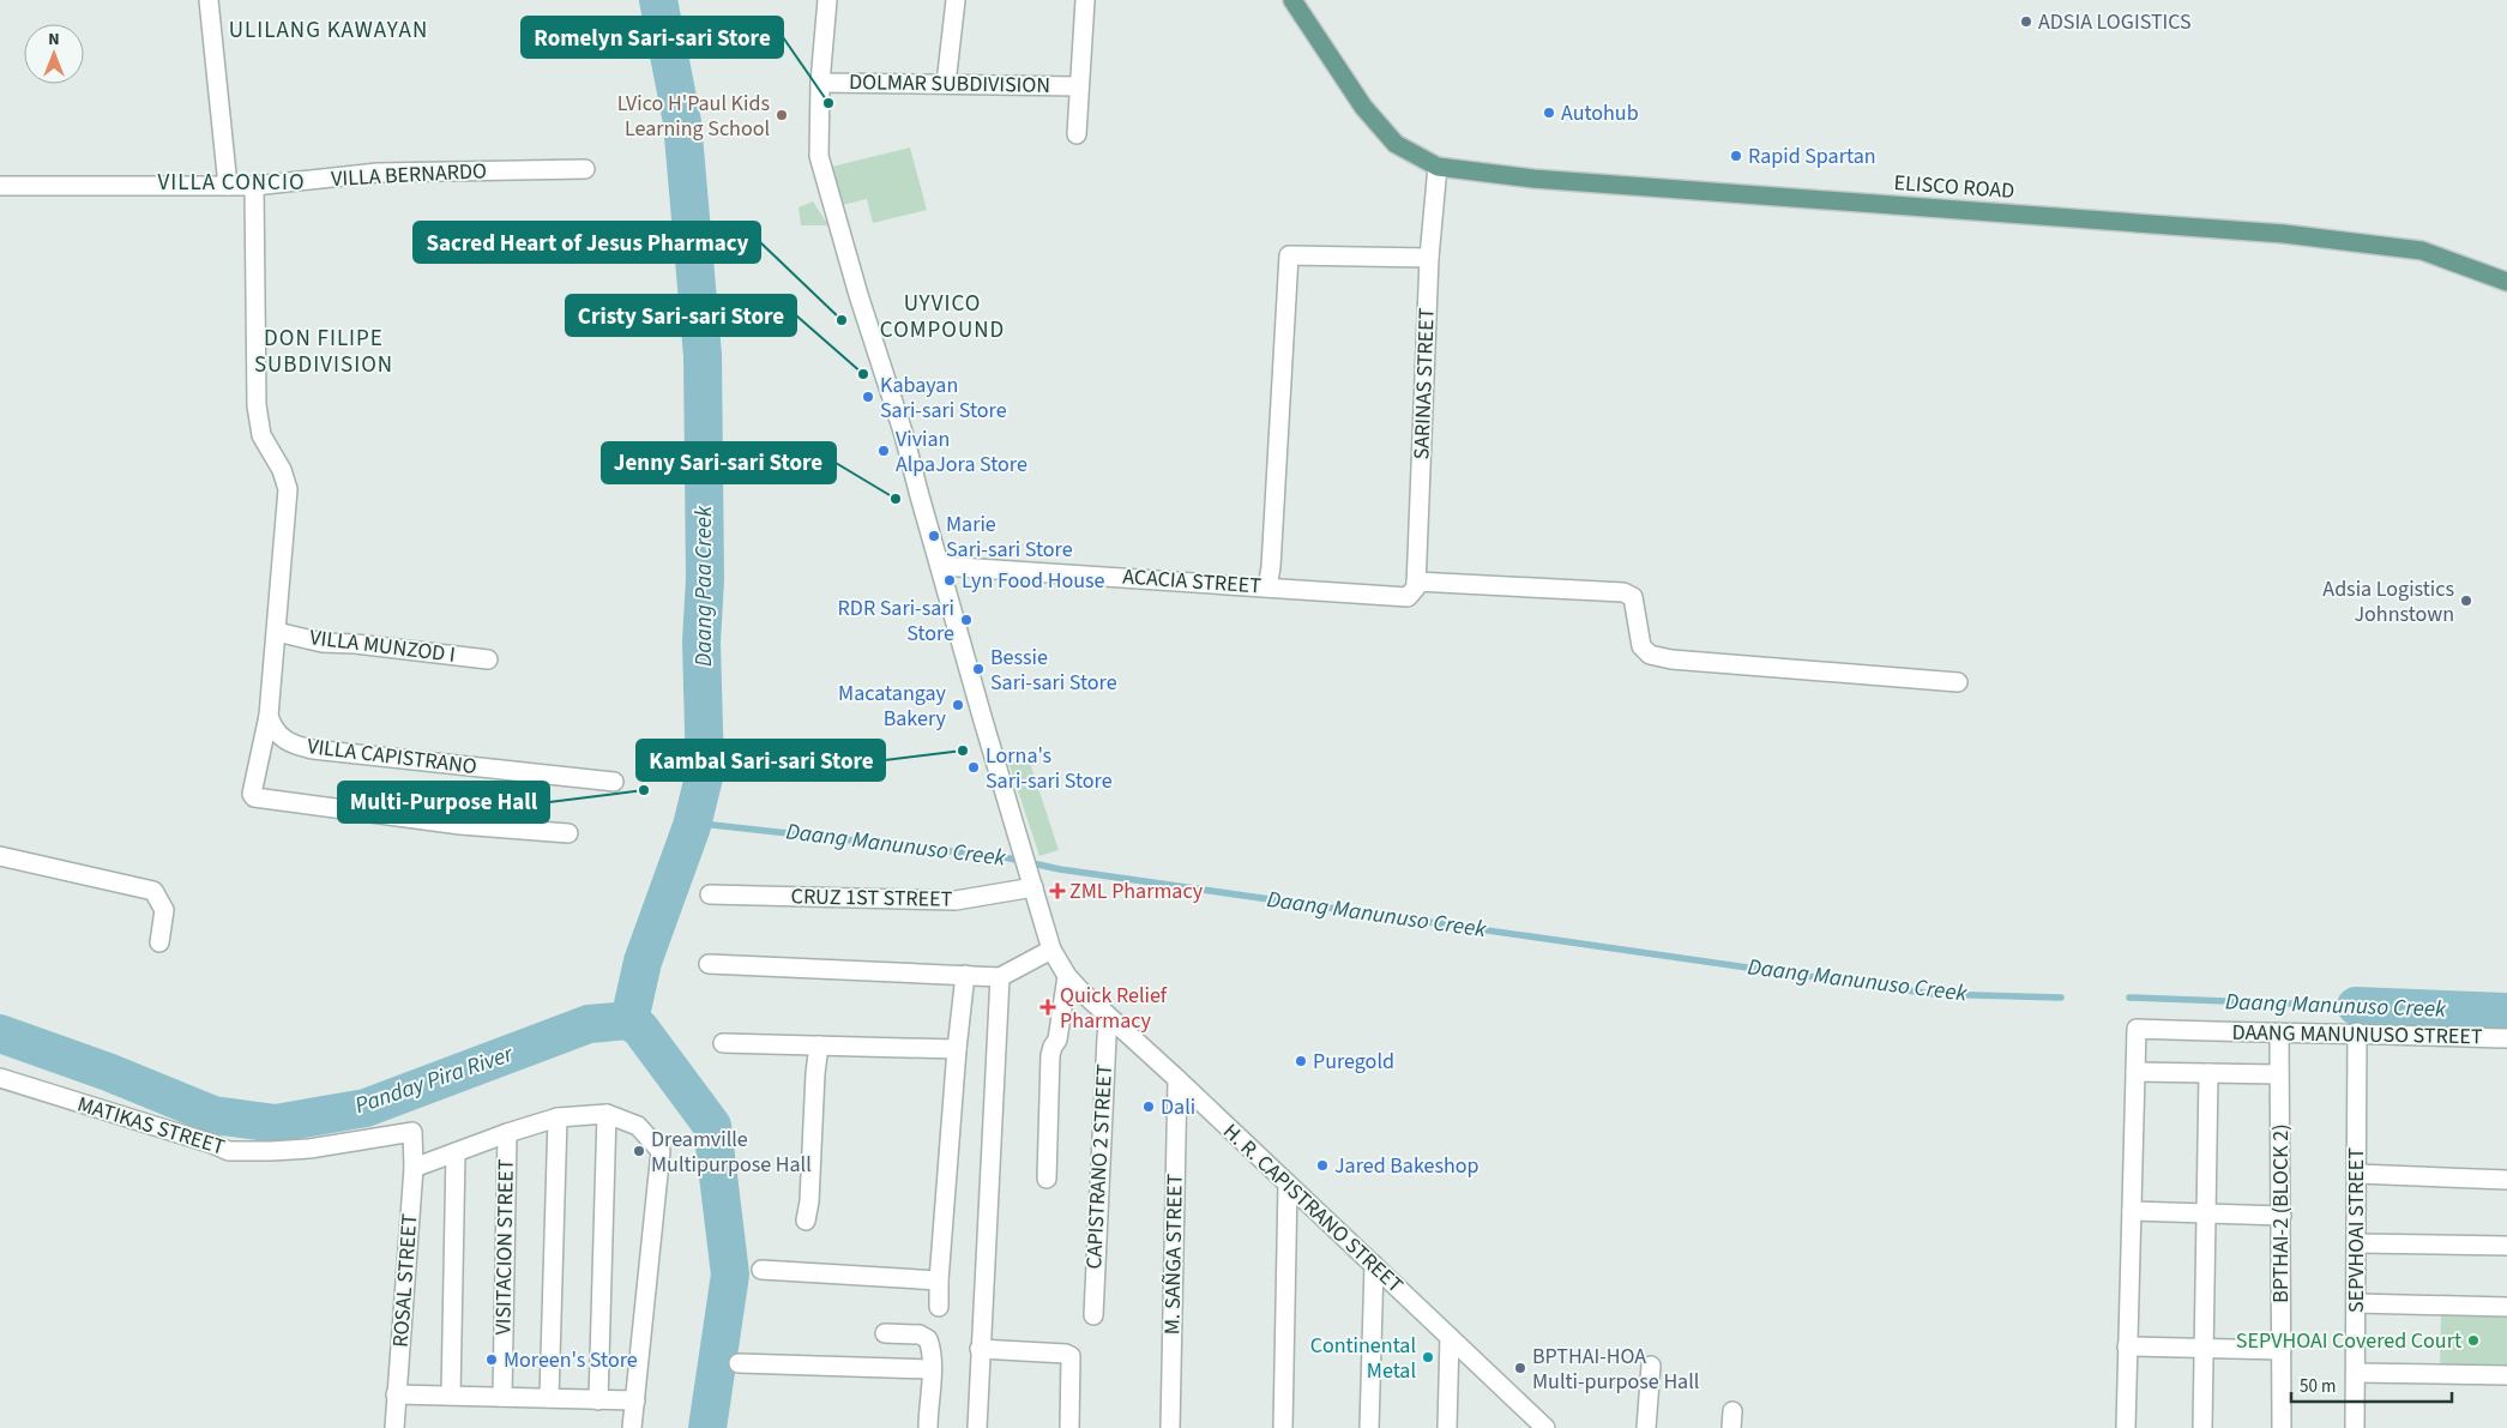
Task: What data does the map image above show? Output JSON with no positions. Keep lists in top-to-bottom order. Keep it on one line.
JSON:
{"streets":{"main road":["ELISCO ROAD"],"street":["DOLMAR SUBDIVISION","VILLA BERNARDO","SARINAS STREET","ACACIA STREET","VILLA MUNZOD I","VILLA CAPISTRANO","CRUZ 1ST STREET","DAANG MANUNUSO STREET","MATIKAS STREET","CAPISTRANO 2 STREET","H. R. CAPISTRANO STREET","BPTHAI-2 (BLOCK 2)","SEPVHOAI STREET","VISITACION STREET","M. SAÑGA STREET","ROSAL STREET"]},"crossings":[["DOLMAR SUBDIVISION","H. R. CAPISTRANO STREET"],["ELISCO ROAD","SARINAS STREET"],["SARINAS STREET","ACACIA STREET"],["ACACIA STREET","H. R. CAPISTRANO STREET"],["CRUZ 1ST STREET","H. R. CAPISTRANO STREET"],["DAANG MANUNUSO STREET","BPTHAI-2 (BLOCK 2)"],["DAANG MANUNUSO STREET","SEPVHOAI STREET"],["MATIKAS STREET","ROSAL STREET"],["CAPISTRANO 2 STREET","H. R. CAPISTRANO STREET"],["H. R. CAPISTRANO STREET","M. SAÑGA STREET"]],"districts":["ULILANG KAWAYAN","VILLA CONCIO","UYVICO COMPOUND","DON FILIPE SUBDIVISION"],"water":["Daang Paa Creek","Daang Manunuso Creek","Panday Pira River"],"places":{"other":["ADSIA LOGISTICS","Romelyn Sari-sari Store","Autohub","LVico H'Paul Kids Learning School","Rapid Spartan","Sacred Heart of Jesus Pharmacy","Cristy Sari-sari Store","Kabayan Sari-sari Store","Vivian AlpaJora Store","Jenny Sari-sari Store","Marie Sari-sari Store","Lyn Food House","Adsia Logistics Johnstown","RDR Sari-sari Store","Bessie Sari-sari Store","Macatangay Bakery","Kambal Sari-sari Store","Lorna's Sari-sari Store","Multi-Purpose Hall","Puregold","Dali","Dreamville Multipurpose Hall","Jared Bakeshop","SEPVHOAI Covered Court","Continental Metal","Moreen's Store","BPTHAI-HOA Multi-purpose Hall"],"health":["ZML Pharmacy","Quick Relief Pharmacy"]},"scale_bar":"50 m","north":"top"}
